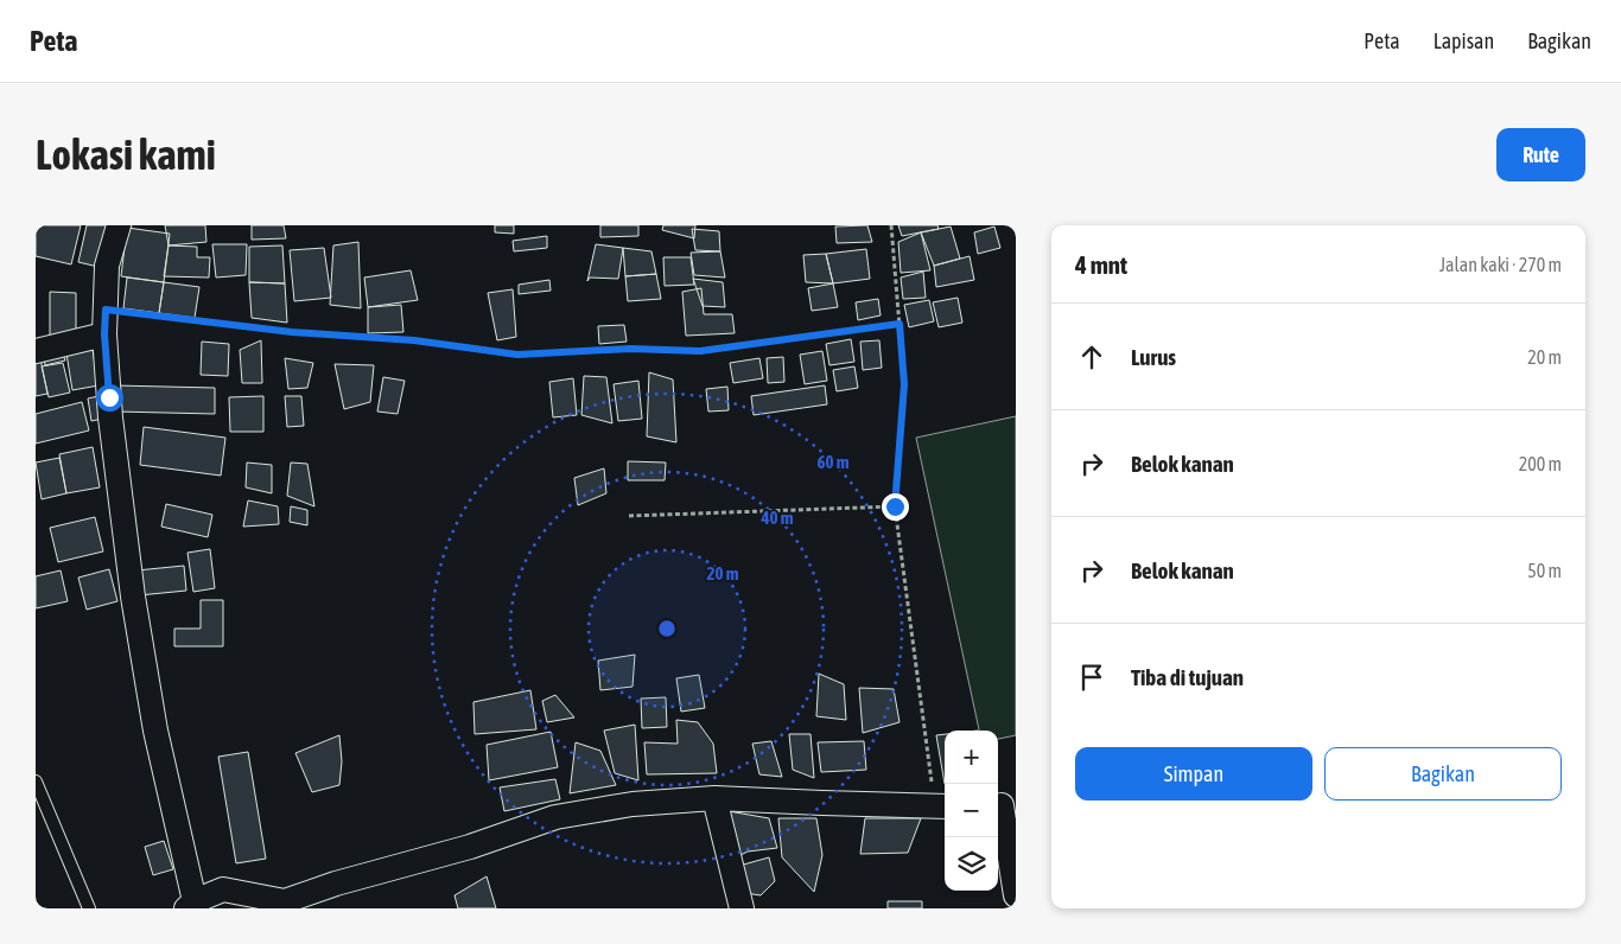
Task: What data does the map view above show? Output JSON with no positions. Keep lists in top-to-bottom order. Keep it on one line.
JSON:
{"page":{"header":"Peta","nav":["Peta","Lapisan","Bagikan"],"buttons":["Rute",["Simpan","Bagikan"]],"title":"Lokasi kami","heading":["4 mnt","Jalan kaki · 270 m"],"list":[["Lurus","20 m"],["Belok kanan","200 m"],["Belok kanan","50 m"],"Tiba di tujuan"],"map_buttons":["+","−"]},"rings":["60 m","40 m","20 m"]}
